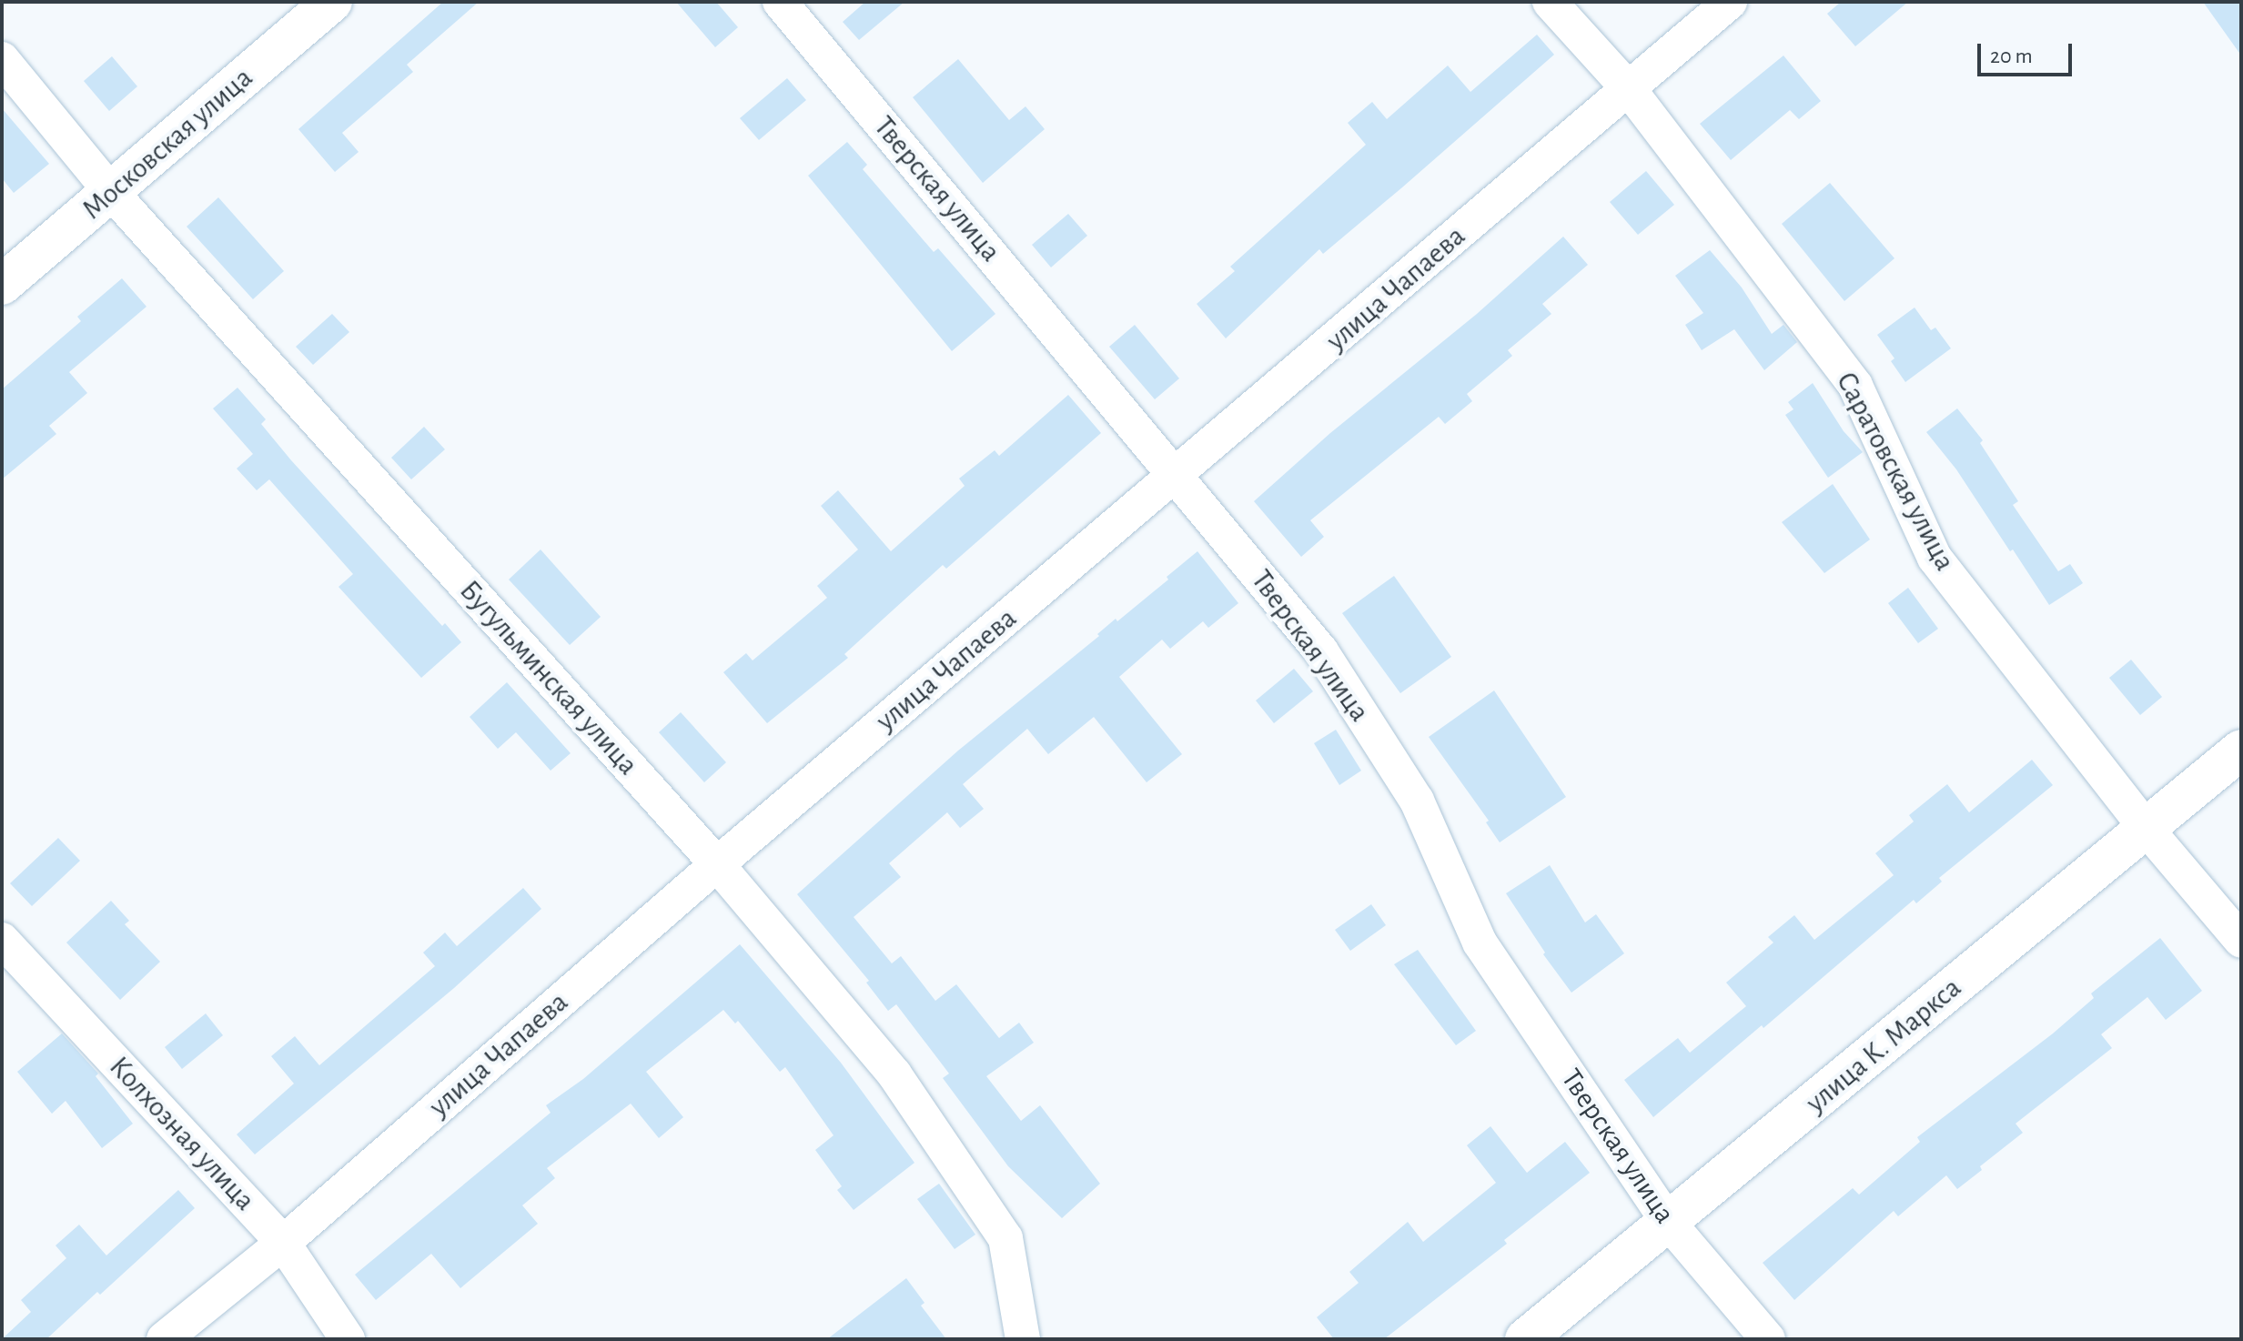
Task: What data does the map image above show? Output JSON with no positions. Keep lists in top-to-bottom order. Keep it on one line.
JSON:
{"streets":{"main road":["Московская улица","улица К. Маркса"],"street":["Тверская улица","улица Чапаева","Саратовская улица","Бугульминская улица","Колхозная улица"]},"crossings":[["Московская улица","Бугульминская улица"],["Тверская улица","улица Чапаева"],["Тверская улица","улица К. Маркса"],["улица Чапаева","Саратовская улица"],["улица Чапаева","Бугульминская улица"],["улица Чапаева","Колхозная улица"],["Саратовская улица","улица К. Маркса"]],"scale_bar":"20 m"}
